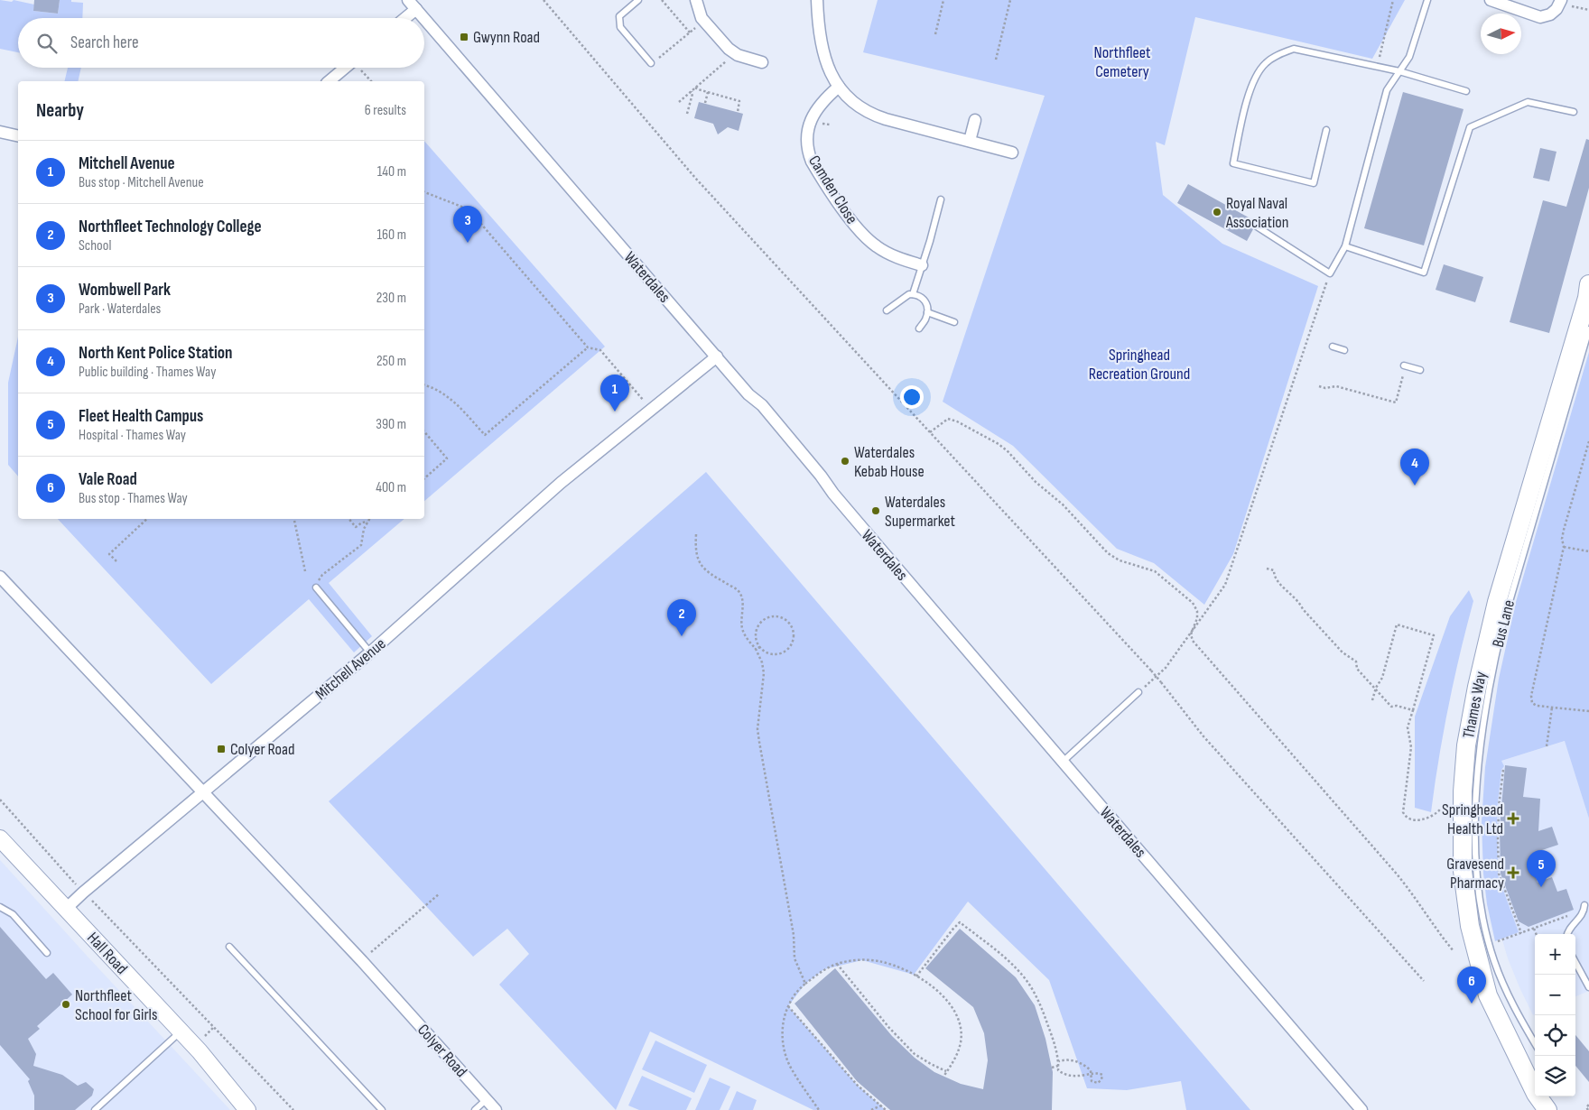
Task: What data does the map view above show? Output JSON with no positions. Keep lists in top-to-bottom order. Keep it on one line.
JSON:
{"streets":{"main road":["Thames Way"],"street":["Camden Close","Waterdales","Mitchell Avenue","Hall Road","Colyer Road"],"lane":["Bus Lane"]},"crossings":[["Waterdales","Mitchell Avenue"],["Mitchell Avenue","Hall Road"],["Mitchell Avenue","Colyer Road"]],"parks":["Northfleet Cemetery","Springhead Recreation Ground"],"places":{"transit":["Gwynn Road","Colyer Road"],"other":["Royal Naval Association","Waterdales Kebab House","Waterdales Supermarket","Northfleet School for Girls"],"health":["Springhead Health Ltd","Gravesend Pharmacy"]},"north":"right","page":{"search":"Search here","heading":["Nearby","6 results"],"list":[{"mark":"1","name":"Mitchell Avenue","note":"Bus stop · Mitchell Avenue","value":"140 m"},{"mark":"2","name":"Northfleet Technology College","note":"School","value":"160 m"},{"mark":"3","name":"Wombwell Park","note":"Park · Waterdales","value":"230 m"},{"mark":"4","name":"North Kent Police Station","note":"Public building · Thames Way","value":"250 m"},{"mark":"5","name":"Fleet Health Campus","note":"Hospital · Thames Way","value":"390 m"},{"mark":"6","name":"Vale Road","note":"Bus stop · Thames Way","value":"400 m"}],"pins":["3","1","4","2","5","6"],"map_buttons":["+","−"]}}
